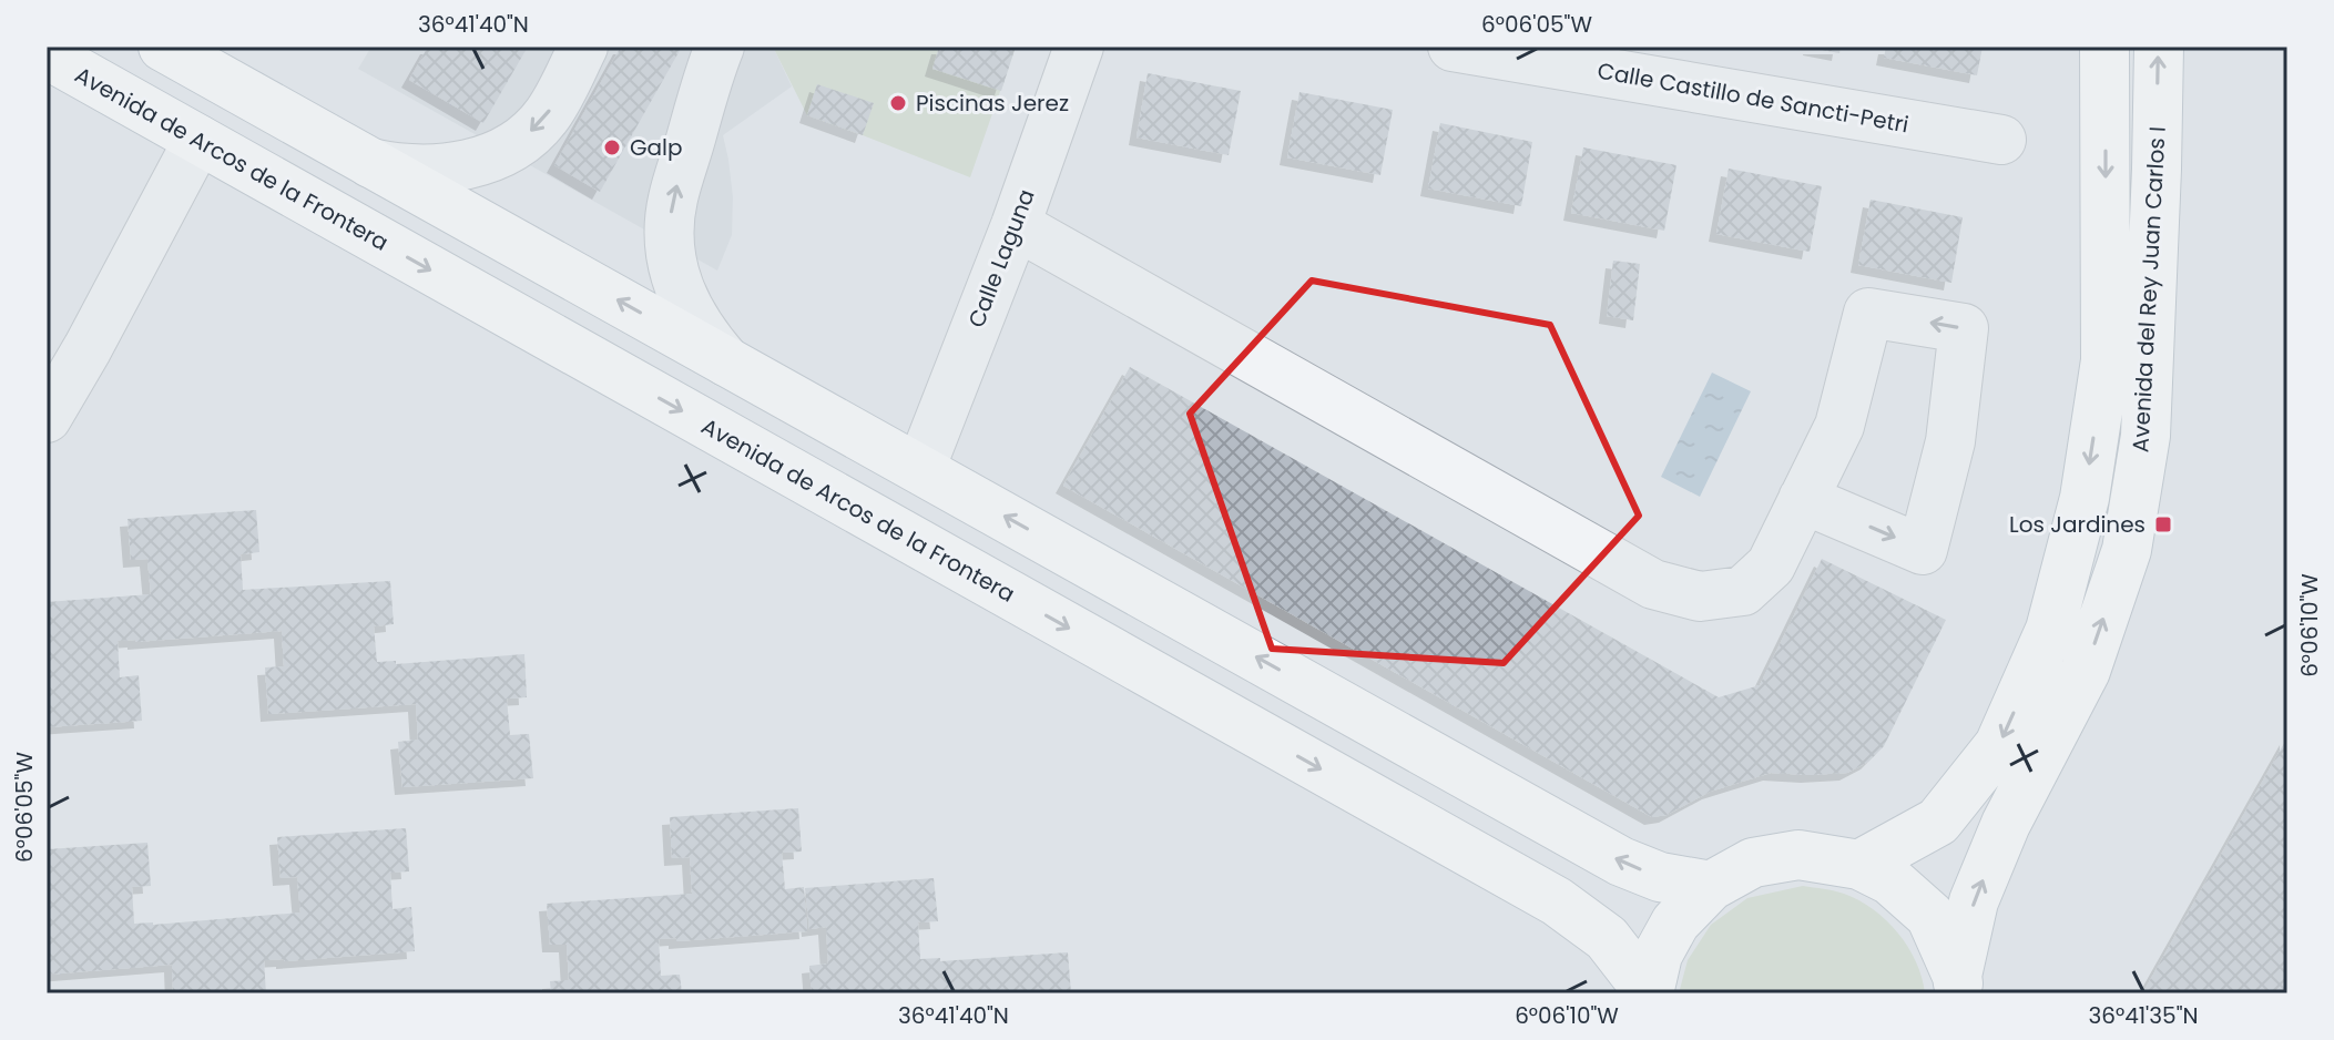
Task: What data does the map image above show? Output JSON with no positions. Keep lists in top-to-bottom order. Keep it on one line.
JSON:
{"streets":{"main road":["Avenida de Arcos de la Frontera","Avenida del Rey Juan Carlos I"],"street":["Calle Castillo de Sancti-Petri","Calle Laguna"]},"crossings":[["Avenida de Arcos de la Frontera","Avenida del Rey Juan Carlos I"]],"places":{"other":["Piscinas Jerez","Galp"],"transit":["Los Jardines"]},"coordinates":["36°41'40\"N","6°06'05\"W","6°06'10\"W","36°41'35\"N"]}
